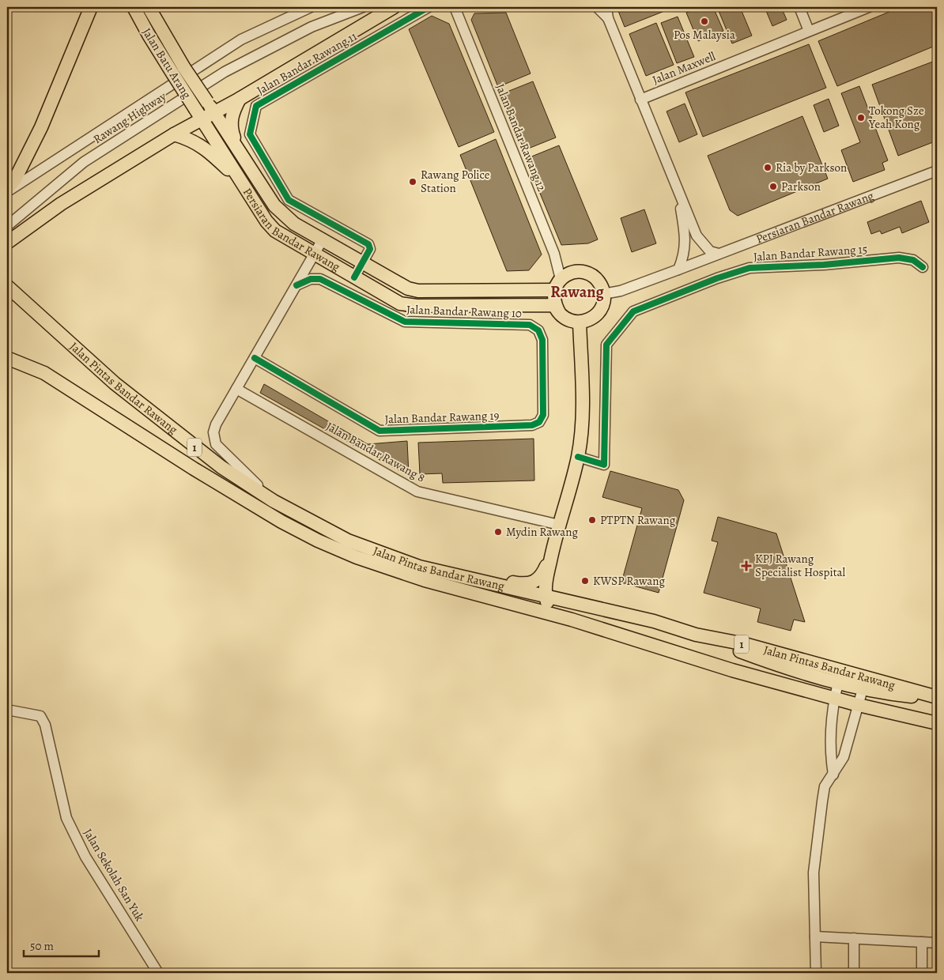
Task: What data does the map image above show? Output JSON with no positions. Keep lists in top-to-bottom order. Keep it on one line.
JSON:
{"streets":{"main road":["Jalan Batu Arang","Persiaran Bandar Rawang","Jalan Pintas Bandar Rawang","1"],"street":["Jalan Bandar Rawang 11","Jalan Maxwell","Rawang Highway","Jalan Bandar Rawang 12","Jalan Bandar Rawang 15","Jalan Bandar Rawang 10","Jalan Bandar Rawang 19","Jalan Bandar Rawang 8","Jalan Sekolah San Yuk"]},"crossings":[["Jalan Batu Arang","Persiaran Bandar Rawang"],["Jalan Bandar Rawang 11","Persiaran Bandar Rawang"],["Jalan Bandar Rawang 12","Persiaran Bandar Rawang"],["Jalan Bandar Rawang 10","Jalan Bandar Rawang 19"]],"districts":["Rawang"],"places":{"other":["Pos Malaysia","Tokong Sze Yeah Kong","Ria by Parkson","Rawang Police Station","Parkson","PTPTN Rawang","Mydin Rawang","KWSP Rawang"],"health":["KPJ Rawang Specialist Hospital"]},"scale_bar":"50 m"}
